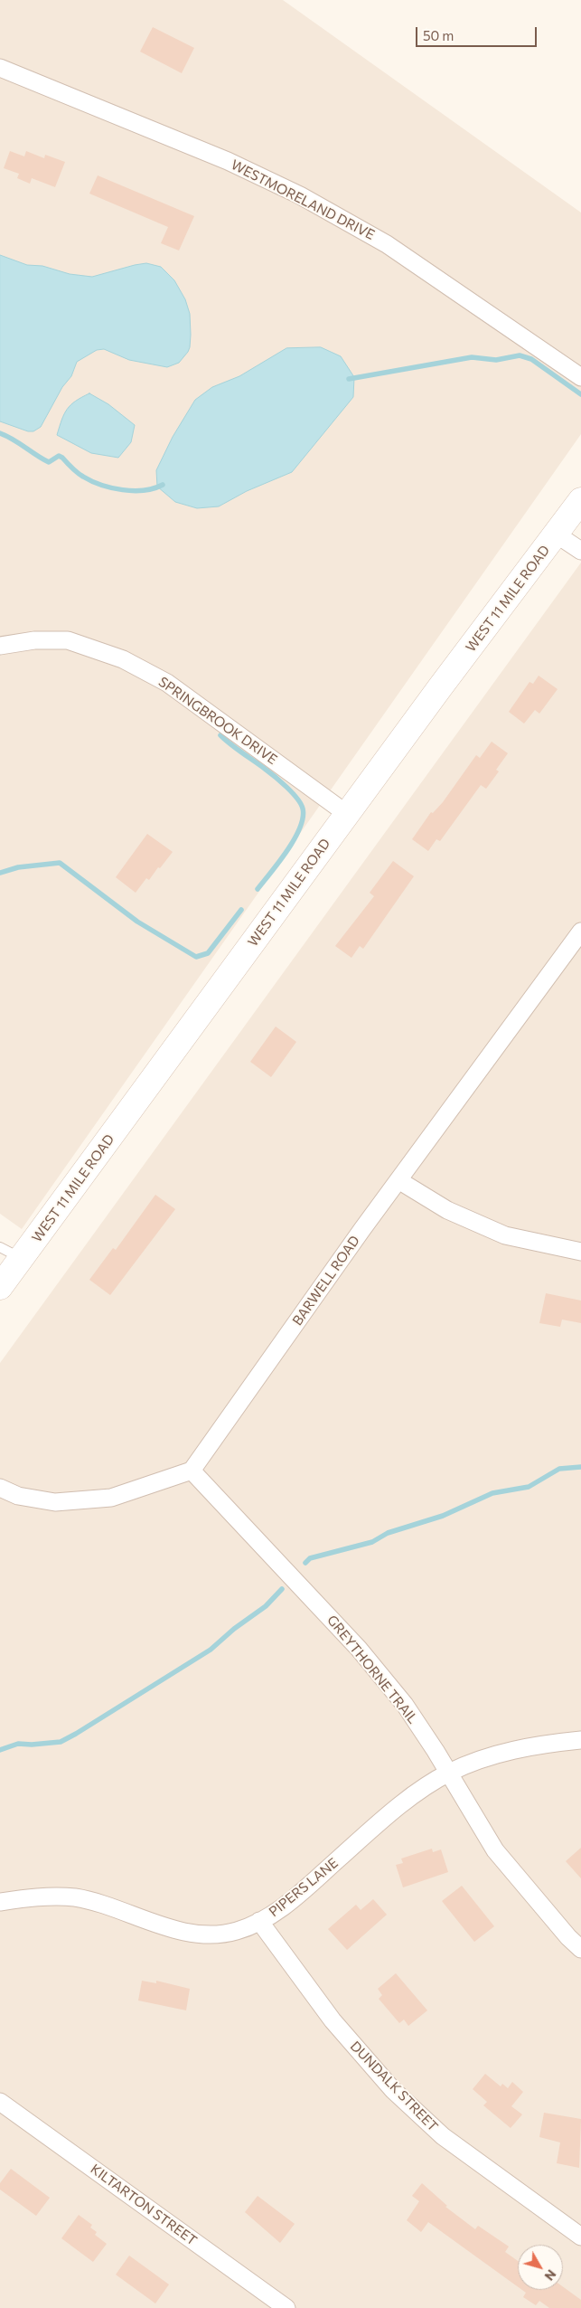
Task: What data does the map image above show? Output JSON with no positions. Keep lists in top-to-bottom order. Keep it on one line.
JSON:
{"streets":{"street":["WESTMORELAND DRIVE","WEST 11 MILE ROAD","SPRINGBROOK DRIVE","BARWELL ROAD","GREYTHORNE TRAIL","PIPERS LANE","DUNDALK STREET","KILTARTON STREET"]},"crossings":[["WEST 11 MILE ROAD","SPRINGBROOK DRIVE"],["BARWELL ROAD","GREYTHORNE TRAIL"],["GREYTHORNE TRAIL","PIPERS LANE"],["PIPERS LANE","DUNDALK STREET"]],"scale_bar":"50 m","north":"bottom right"}
